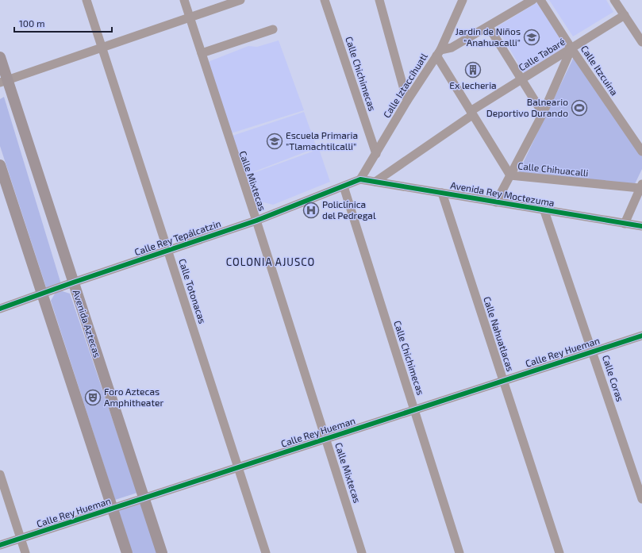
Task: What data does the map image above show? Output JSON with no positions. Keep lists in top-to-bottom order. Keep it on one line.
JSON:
{"streets":{"main road":["Avenida Aztecas"],"street":["Calle Tabaré","Calle Itzcuina","Calle Chichimecas","Calle Iztaccíhuatl","Calle Chihuacalli","Calle Mixtecas","Avenida Rey Moctezuma","Calle Rey Tepálcatzin","Calle Totonacas","Calle Nahuatlacas","Calle Rey Hueman","Calle Coras"]},"crossings":[["Calle Tabaré","Calle Itzcuina"],["Calle Tabaré","Calle Chihuacalli"],["Calle Tabaré","Avenida Rey Moctezuma"],["Calle Chichimecas","Calle Iztaccíhuatl"],["Calle Chichimecas","Calle Rey Tepálcatzin"],["Calle Chichimecas","Calle Rey Hueman"],["Calle Iztaccíhuatl","Calle Chihuacalli"],["Calle Iztaccíhuatl","Avenida Rey Moctezuma"],["Calle Iztaccíhuatl","Calle Rey Tepálcatzin"],["Calle Mixtecas","Calle Rey Tepálcatzin"],["Calle Mixtecas","Calle Rey Hueman"],["Avenida Rey Moctezuma","Calle Rey Tepálcatzin"],["Avenida Rey Moctezuma","Calle Nahuatlacas"],["Avenida Rey Moctezuma","Calle Coras"],["Calle Rey Tepálcatzin","Calle Totonacas"],["Calle Rey Tepálcatzin","Avenida Aztecas"],["Calle Totonacas","Calle Rey Hueman"],["Avenida Aztecas","Calle Rey Hueman"],["Calle Nahuatlacas","Calle Rey Hueman"],["Calle Rey Hueman","Calle Coras"]],"districts":["COLONIA AJUSCO"],"places":{"school or university":["Jardin de Niños \"Anahuacalli\"","Escuela Primaria \"Tlamachtilcalli\""],"building":["Ex lecheria"],"sports":["Balneario Deportivo Durando"],"hospital":["Policlínica del Pedregal"],"theatre":["Foro Aztecas Amphitheater"]},"scale_bar":"100 m"}
